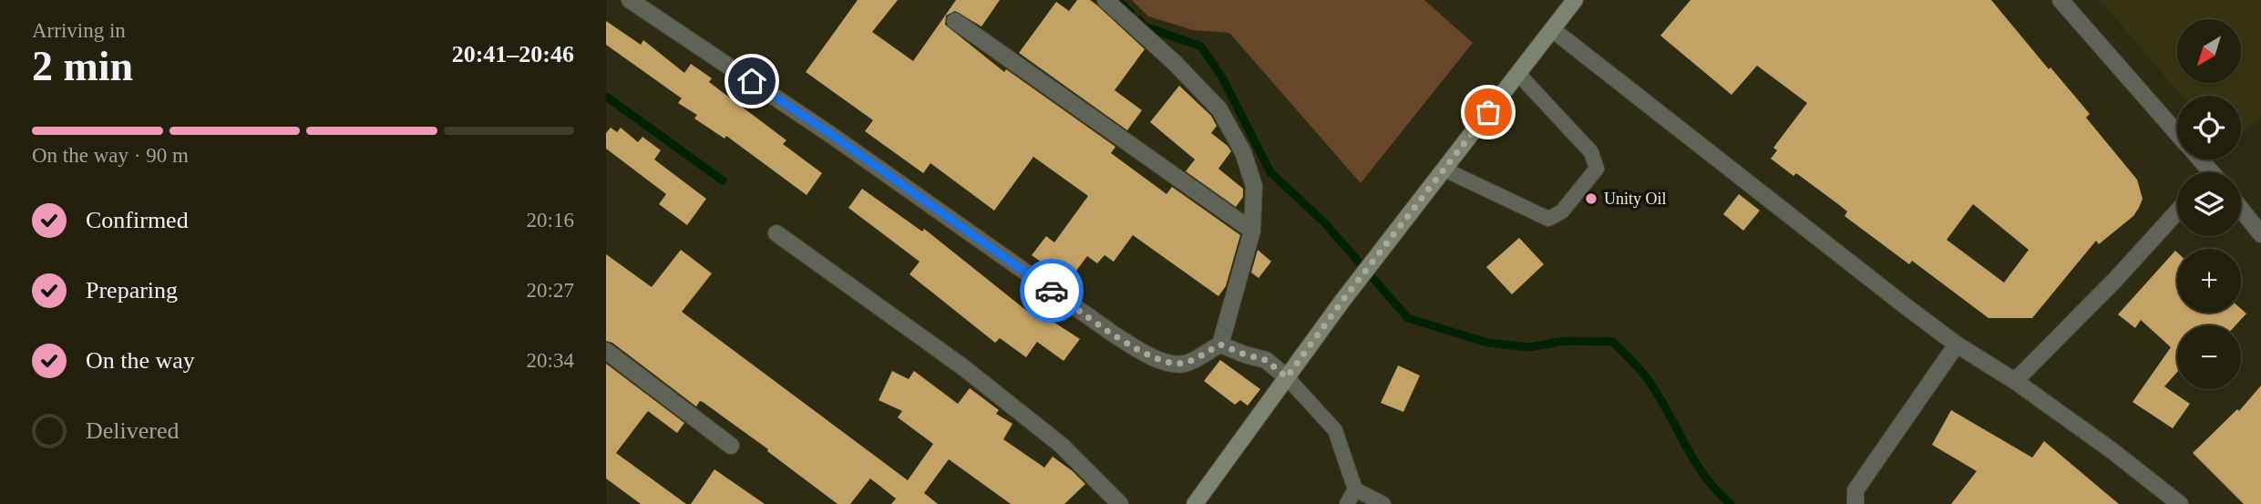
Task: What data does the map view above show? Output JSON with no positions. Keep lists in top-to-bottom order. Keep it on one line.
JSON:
{"places":["Unity Oil"],"north":"bottom left","page":{"heading":["2 min","Arriving in","20:41–20:46"],"map_buttons":["+","−"],"bar":"On the way · 90 m","list":[["Confirmed","20:16"],["Preparing","20:27"],["On the way","20:34"],"Delivered"]}}
